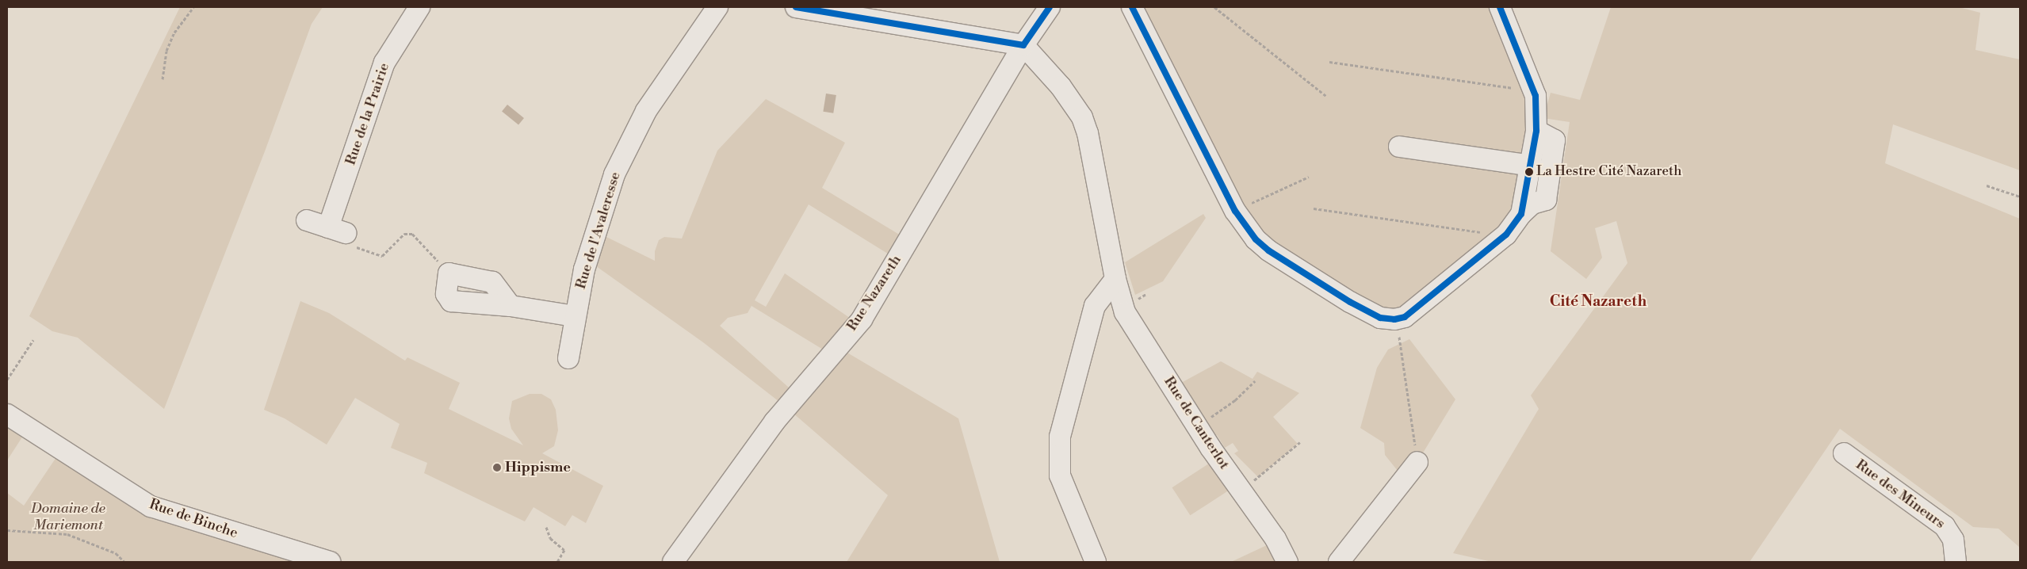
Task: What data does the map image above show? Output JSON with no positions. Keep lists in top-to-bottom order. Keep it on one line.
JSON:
{"streets":{"street":["Rue de la Prairie","Rue de l'Avaleresse","Rue Nazareth","Rue de Canterlot","Rue des Mineurs","Rue de Binche"]},"crossings":[["Rue Nazareth","Rue de Canterlot"]],"districts":["Cité Nazareth"],"parks":["Domaine de Mariemont"],"places":["La Hestre Cité Nazareth","Hippisme"]}
